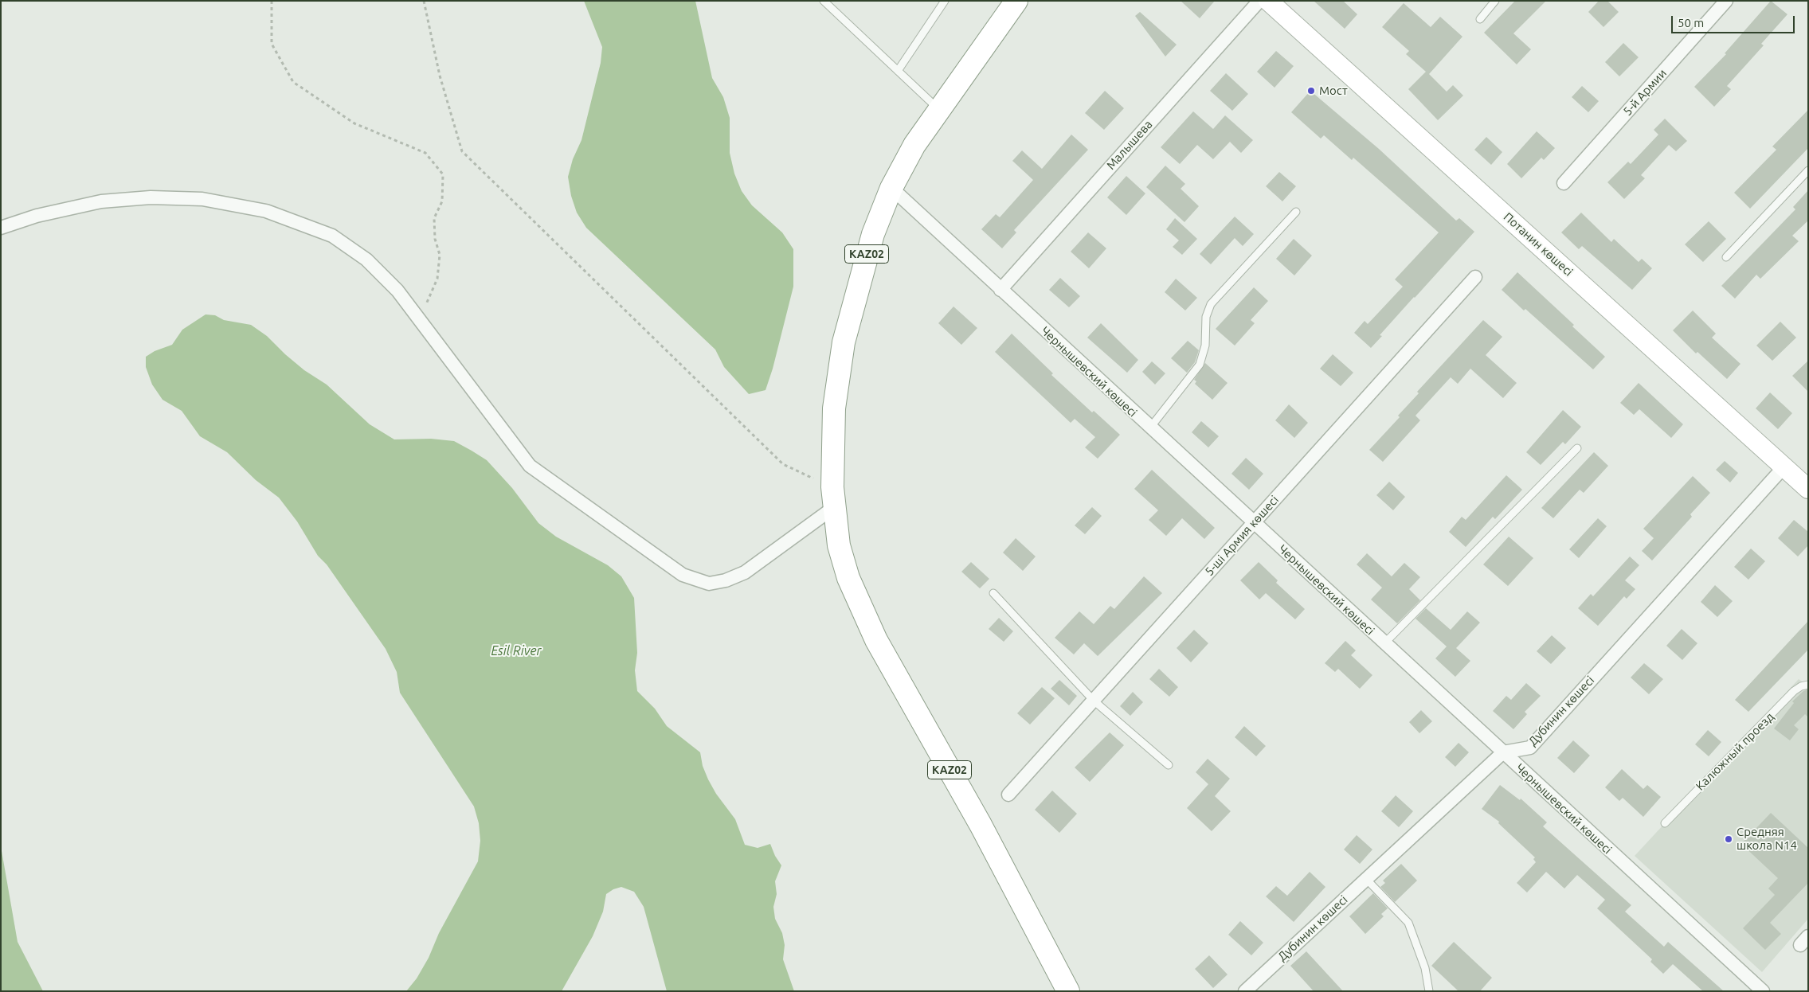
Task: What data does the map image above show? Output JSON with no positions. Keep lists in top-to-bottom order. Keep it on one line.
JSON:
{"streets":{"highway":["KAZ02"],"main road":["Потанин көшесі"],"street":["5-й Армии","Малышева","Чернышевский көшесі","5-ші Армия көшесі","Дубинин көшесі"],"lane":["Калюжный проезд"]},"crossings":[["Малышева","Чернышевский көшесі"],["Потанин көшесі","Дубинин көшесі"],["KAZ02","Чернышевский көшесі"],["Чернышевский көшесі","5-ші Армия көшесі"],["Чернышевский көшесі","Дубинин көшесі"]],"water":["Esil River"],"places":["Мост","Средняя школа N14"],"scale_bar":"50 m"}
